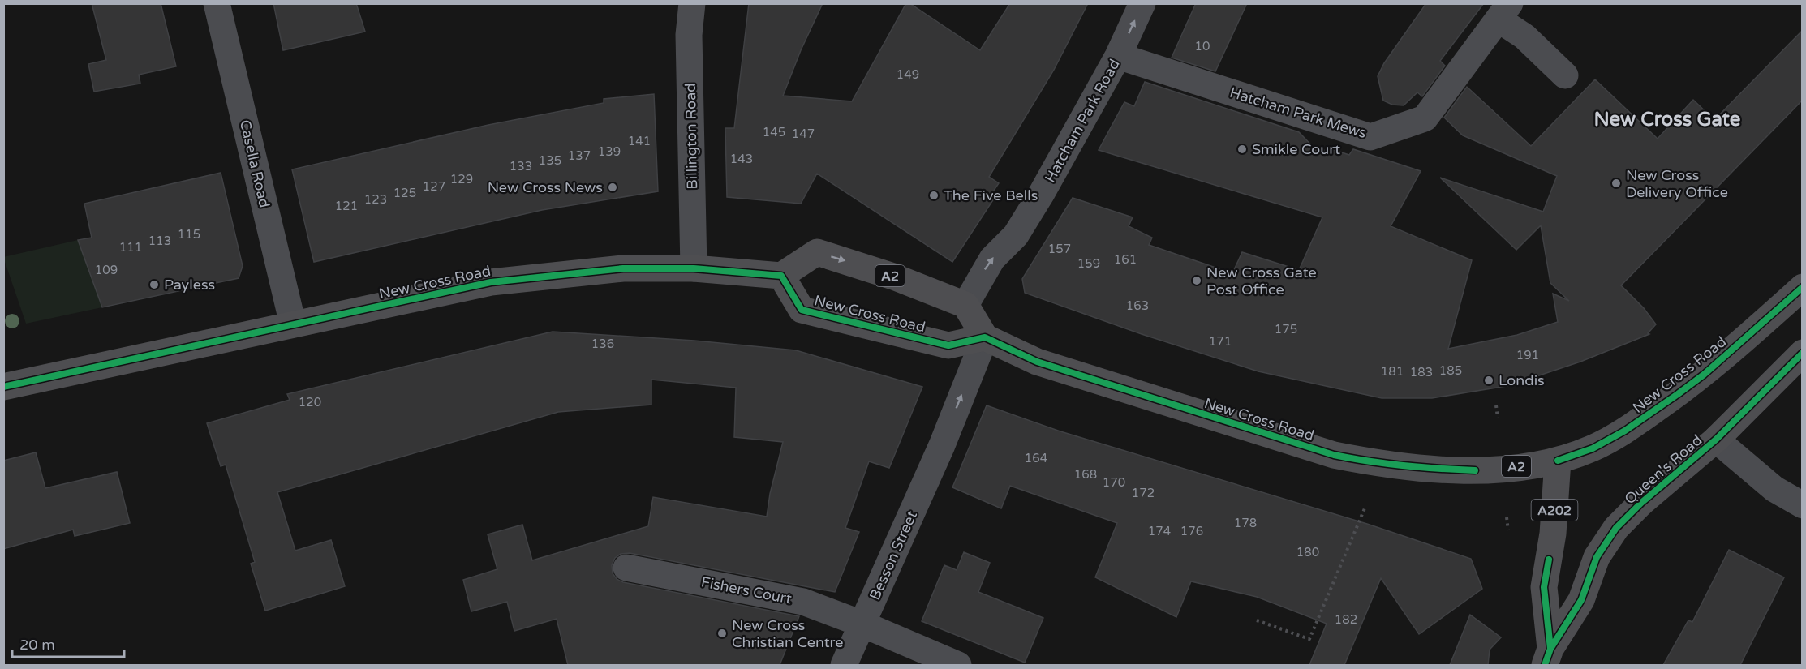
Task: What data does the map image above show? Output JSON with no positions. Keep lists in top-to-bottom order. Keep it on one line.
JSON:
{"streets":{"highway":["A2","New Cross Road","Queen's Road","A202"],"street":["Hatcham Park Mews","Hatcham Park Road","Billington Road","Casella Road","Besson Street","Fishers Court"]},"crossings":[["Hatcham Park Mews","Hatcham Park Road"],["Hatcham Park Road","A2"],["Billington Road","New Cross Road"],["Casella Road","New Cross Road"],["A2","New Cross Road"],["New Cross Road","Queen's Road"],["New Cross Road","Besson Street"],["Besson Street","Fishers Court"]],"one_way":["Hatcham Park Road","Besson Street"],"districts":["New Cross Gate"],"places":["Smikle Court","New Cross Delivery Office","New Cross News","The Five Bells","New Cross Gate Post Office","Payless","Londis","New Cross Christian Centre"],"house_numbers":["10","149","145","147","141","139","137","143","135","133","129","127","125","123","121","115","113","111","157","161","159","109","163","175","171","136","191","185","181","183","120","164","168","170","172","178","174","176","180","182"],"scale_bar":"20 m"}
